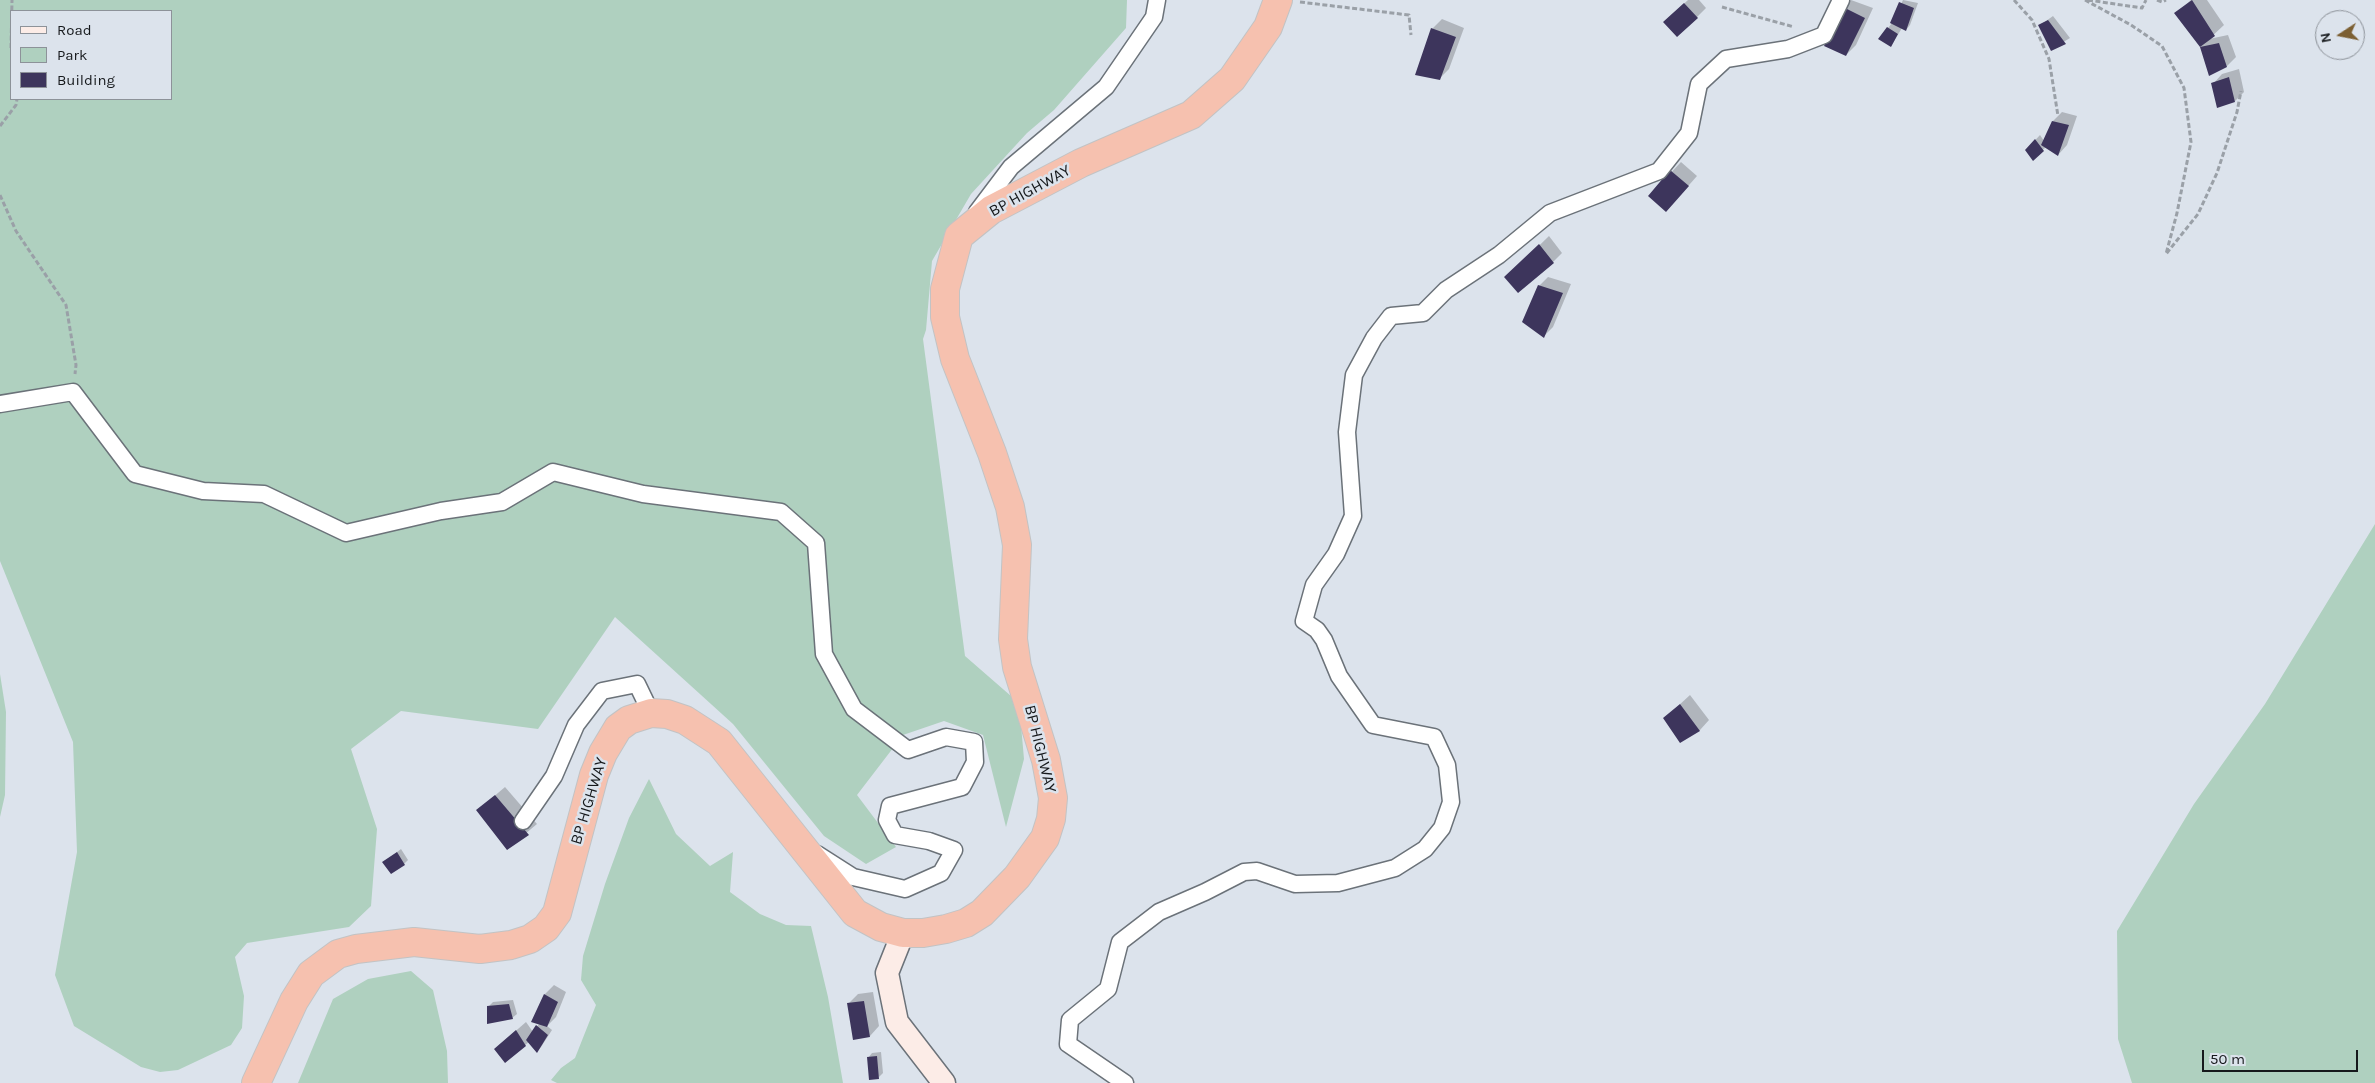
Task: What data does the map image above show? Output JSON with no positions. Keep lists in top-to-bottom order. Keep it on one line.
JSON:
{"streets":{"highway":["BP HIGHWAY"]},"legend":["Road","Park","Building"],"scale_bar":"50 m","north":"left"}
